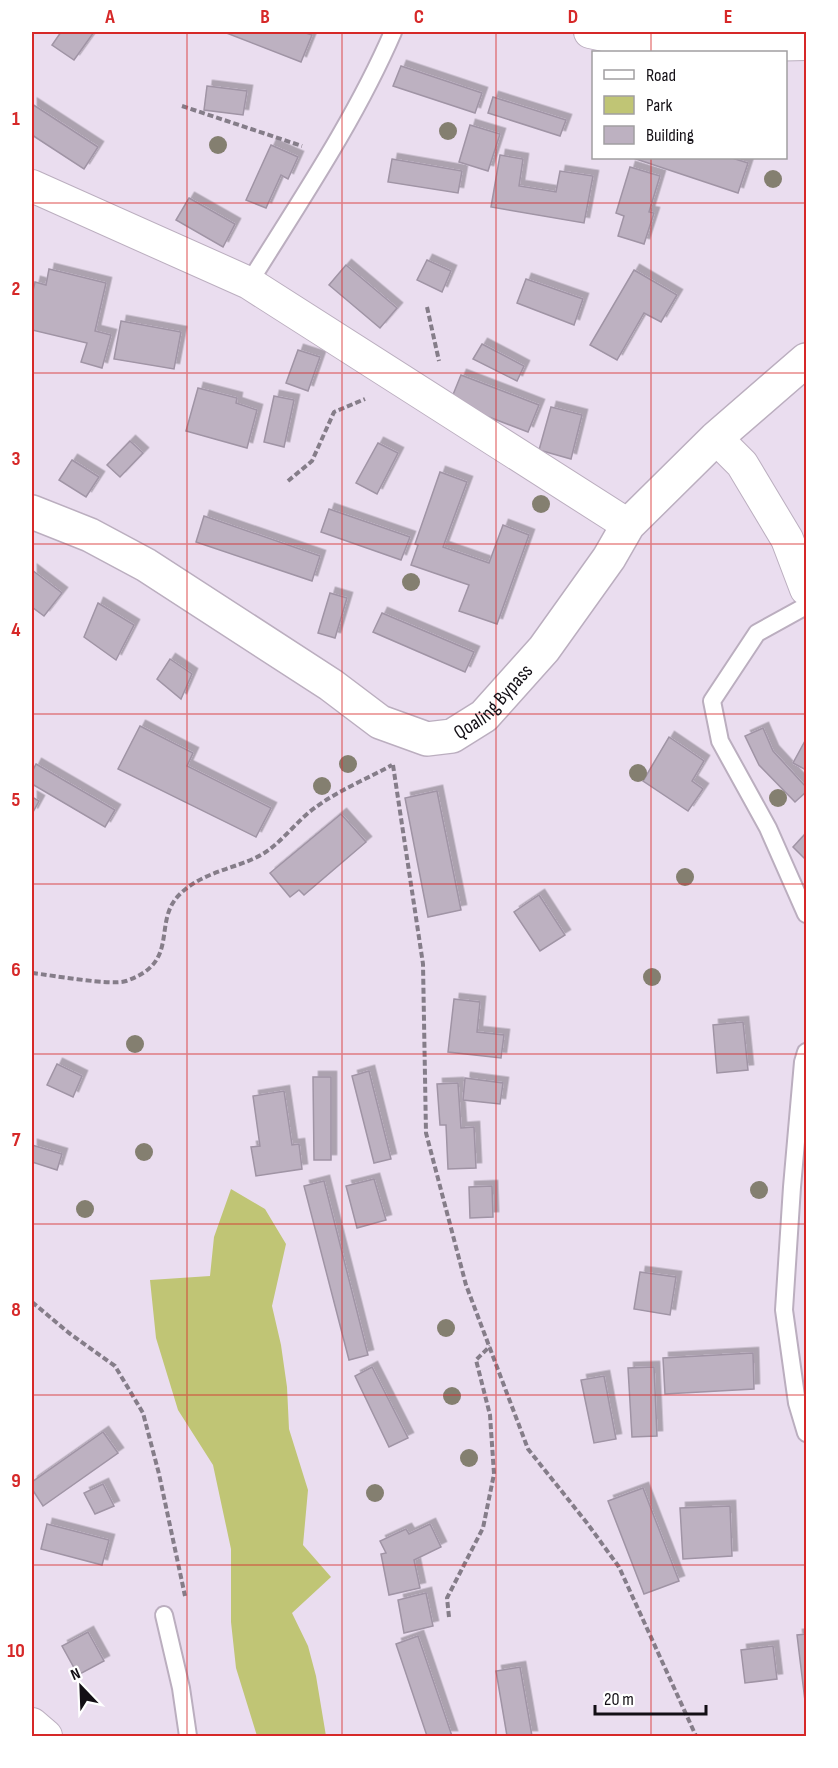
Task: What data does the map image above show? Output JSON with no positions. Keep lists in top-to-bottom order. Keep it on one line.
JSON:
{"streets":{"main road":["Qoaling Bypass"]},"legend":["Road","Park","Building"],"scale_bar":"20 m","north":"top left","grid":{"columns":["A","B","C","D","E"],"rows":["1","2","3","4","5","6","7","8","9","10"]}}
